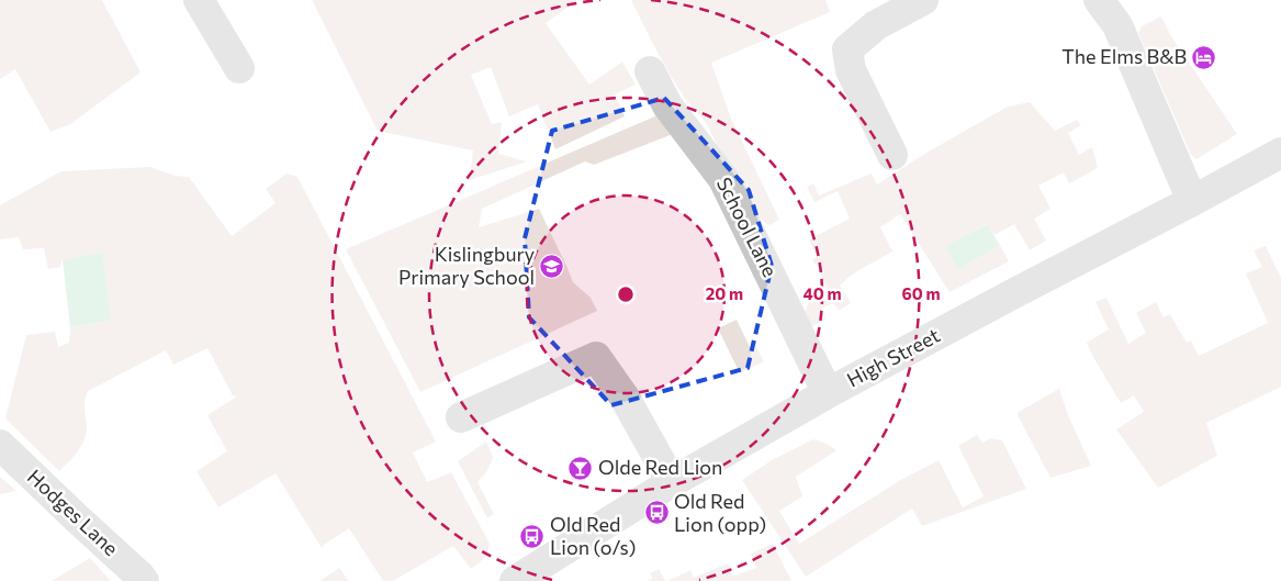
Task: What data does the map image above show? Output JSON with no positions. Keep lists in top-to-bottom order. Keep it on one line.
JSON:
{"streets":{"street":["School Lane","High Street","Hodges Lane"]},"crossings":[["School Lane","High Street"]],"places":{"hotel":["The Elms B&B"],"school or university":["Kislingbury Primary School"],"bar":["Olde Red Lion"],"bus stop":["Old Red Lion (opp)","Old Red Lion (o/s)"]},"rings":["20 m","40 m","60 m"]}
